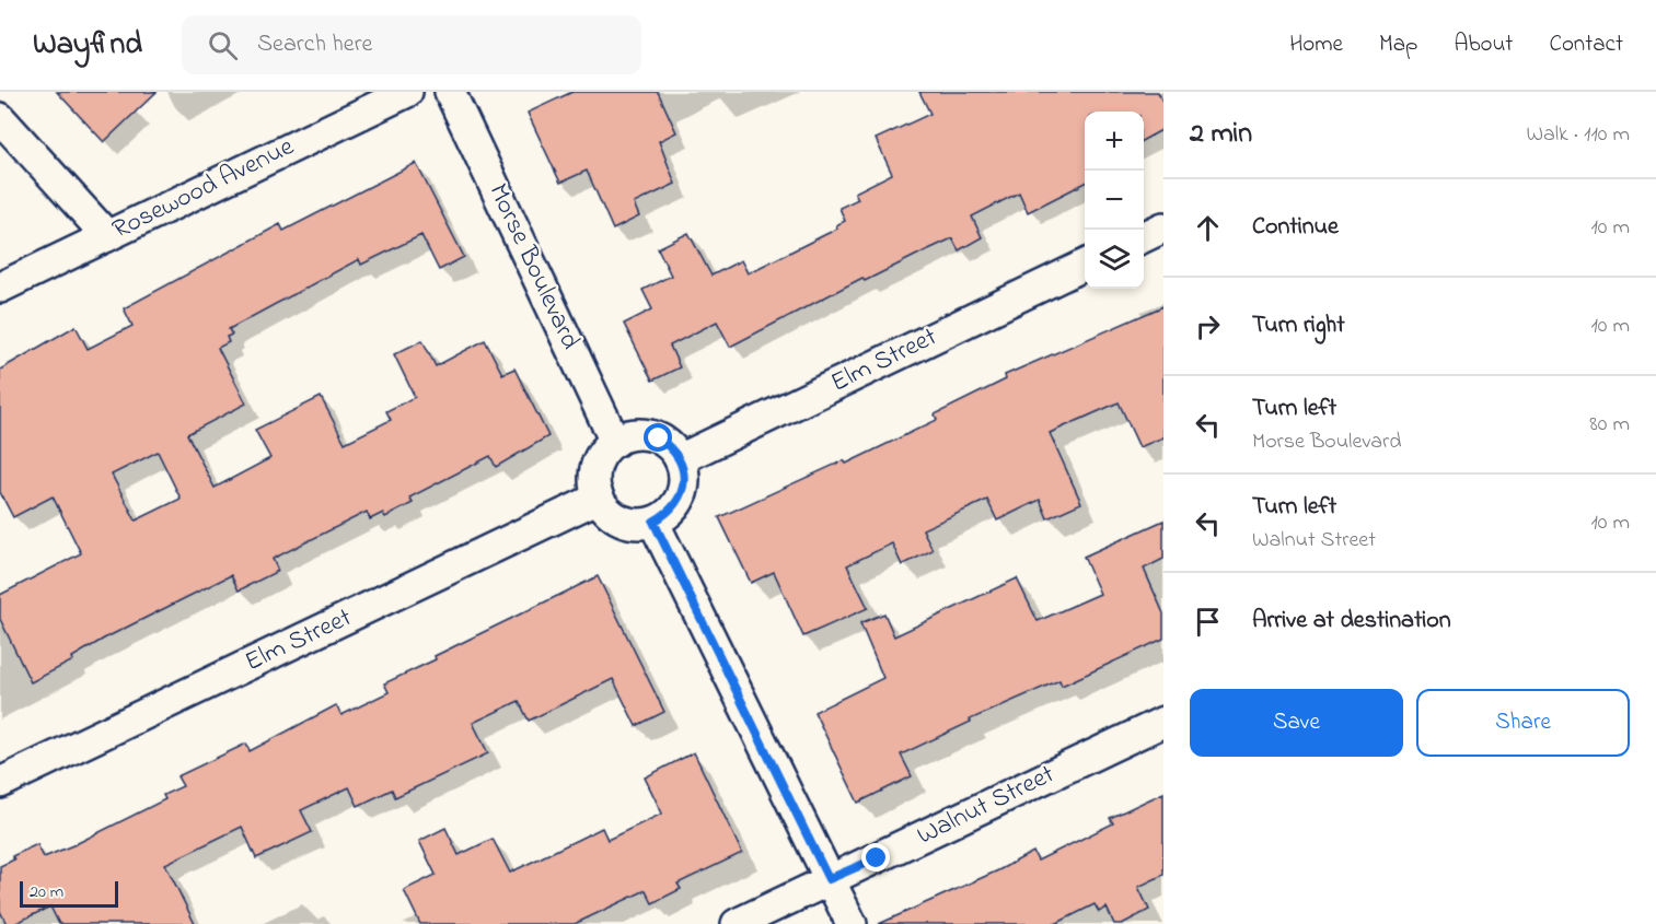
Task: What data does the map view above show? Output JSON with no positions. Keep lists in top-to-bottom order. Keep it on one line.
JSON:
{"streets":{"street":["Rosewood Avenue","Morse Boulevard","Elm Street","Walnut Street"]},"crossings":[["Morse Boulevard","Elm Street"]],"scale_bar":"20 m","page":{"header":"Wayfind","search":"Search here","nav":["Home","Map","About","Contact"],"heading":["2 min","Walk · 110 m"],"map_buttons":["+","−"],"list":[["Continue","10 m"],["Turn right","10 m"],["Turn left","Morse Boulevard","80 m"],["Turn left","Walnut Street","10 m"],"Arrive at destination"],"buttons":["Save","Share"],"scale":"20 m"}}
